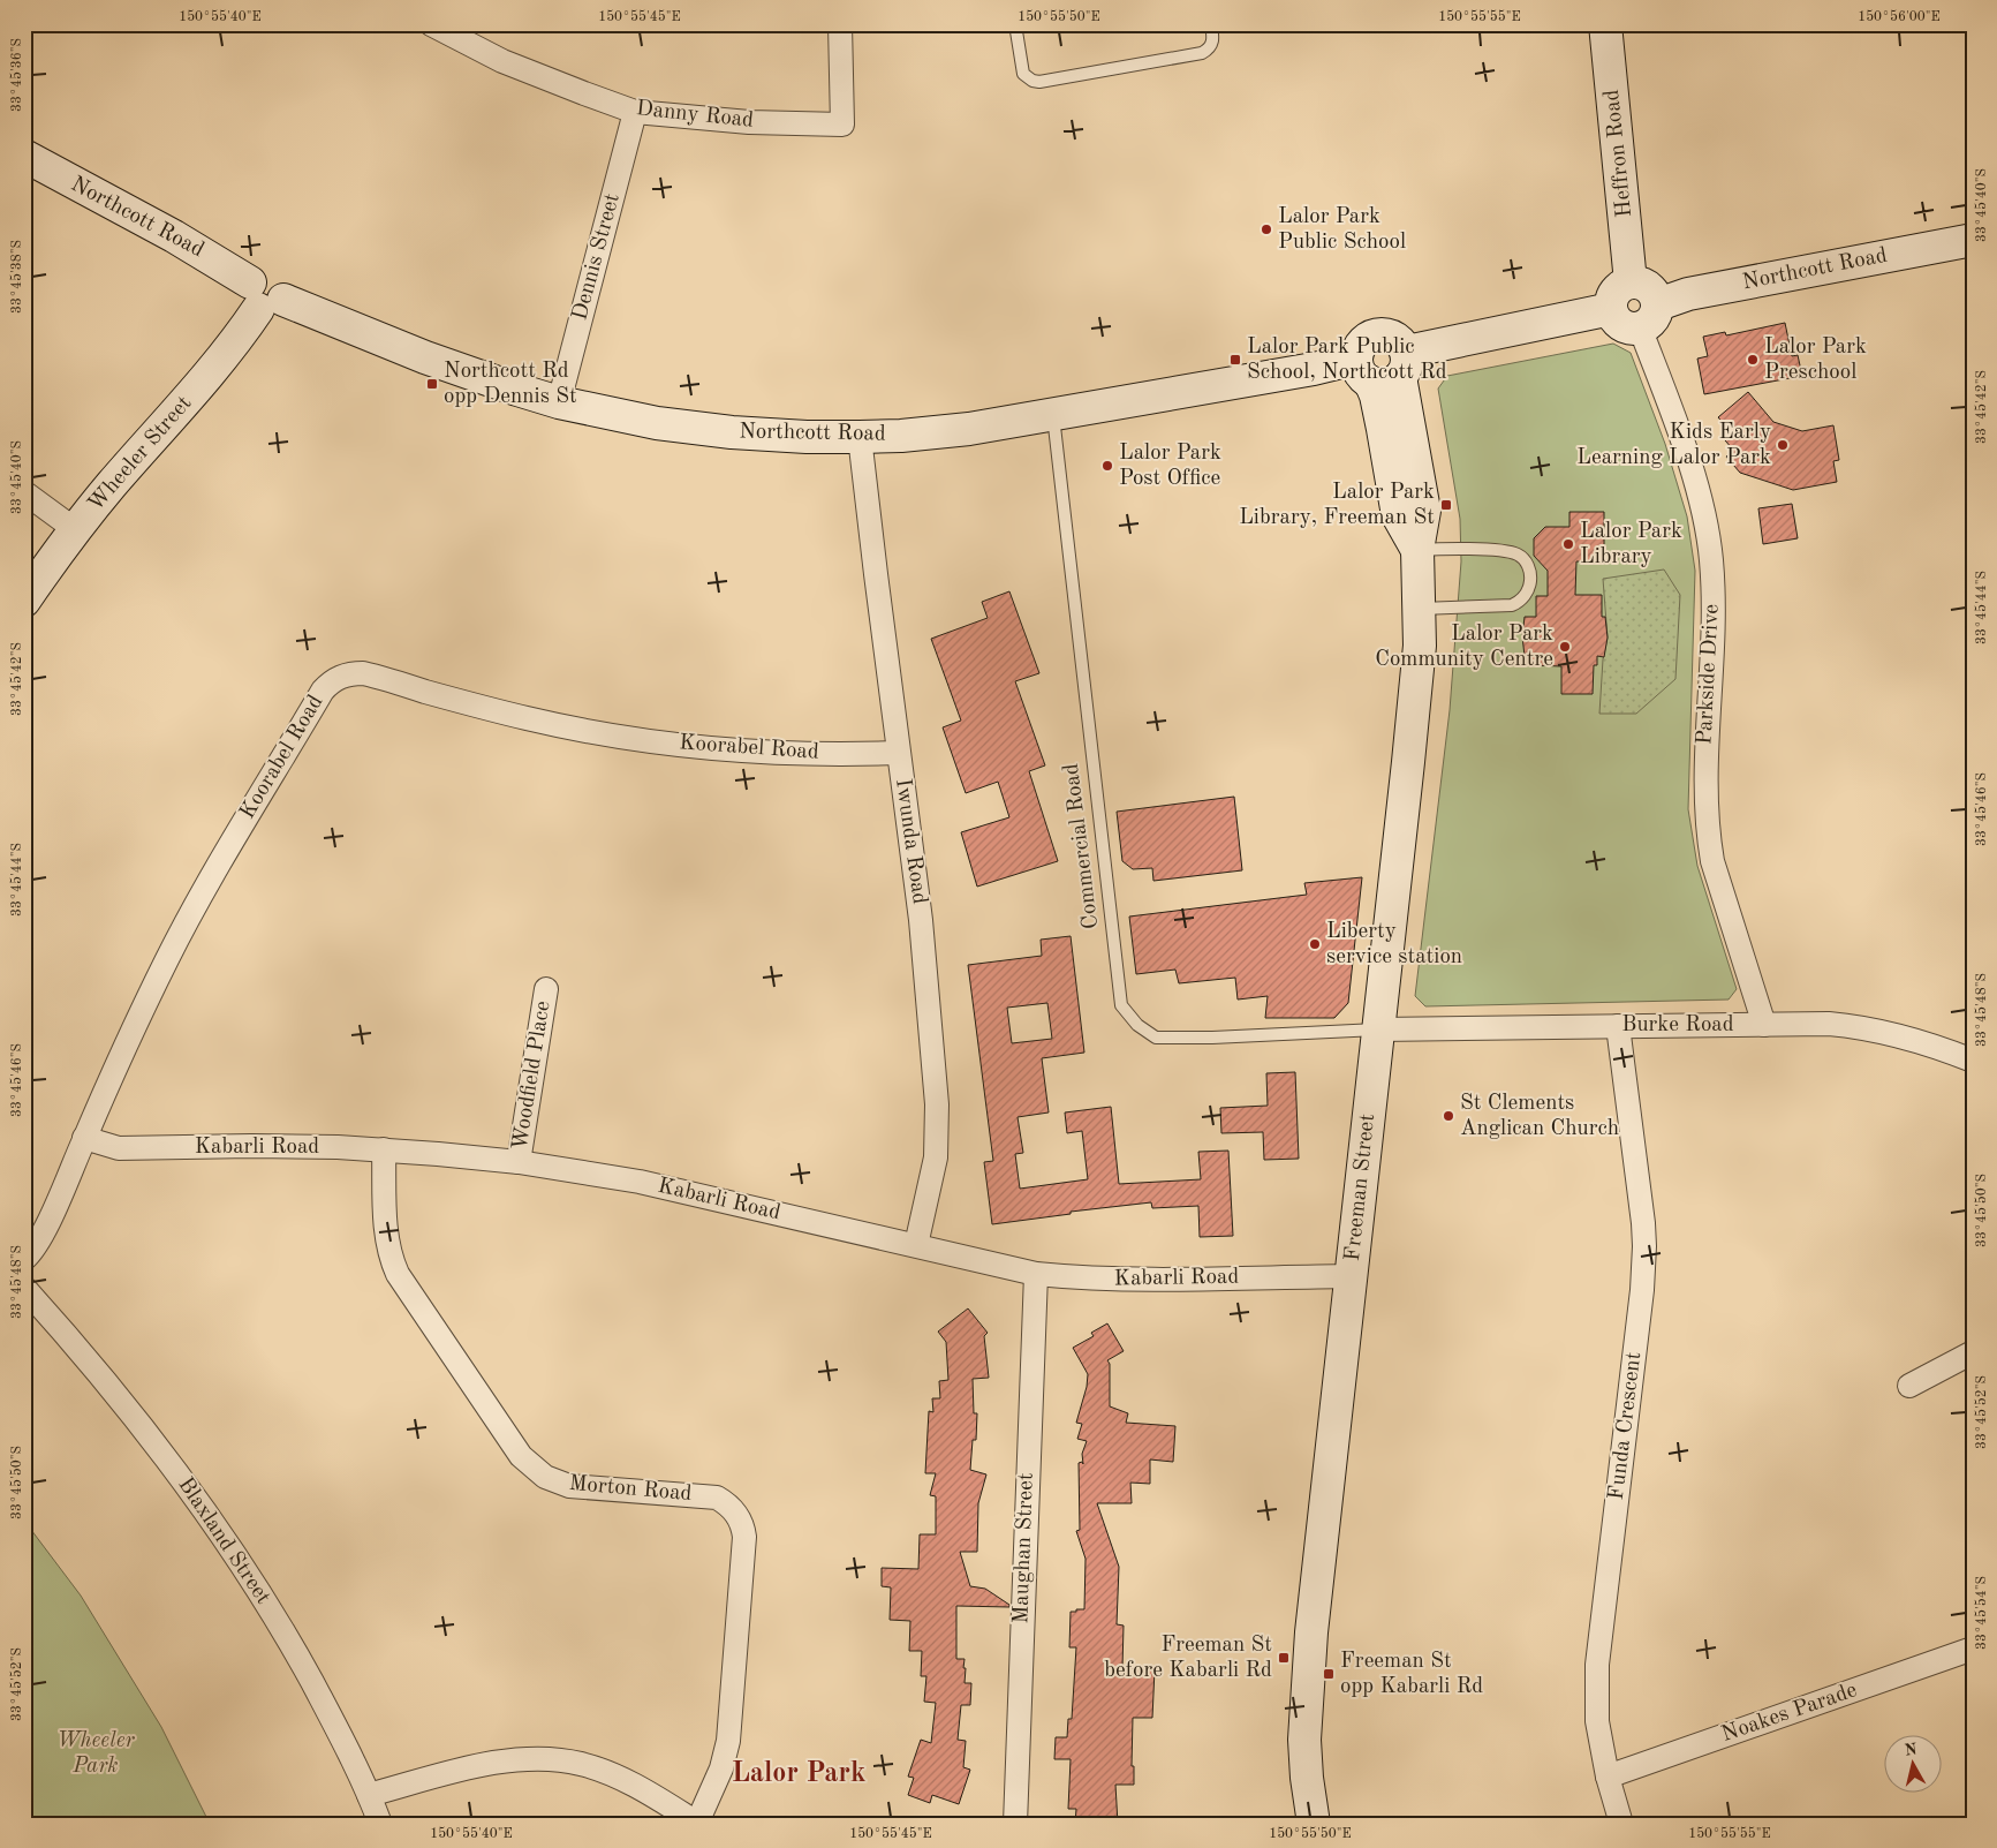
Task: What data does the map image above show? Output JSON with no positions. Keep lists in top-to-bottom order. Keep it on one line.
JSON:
{"streets":{"street":["Danny Road","Heffron Road","Northcott Road","Dennis Street","Wheeler Street","Parkside Drive","Koorabel Road","Iwunda Road","Burke Road","Woodfield Place","Kabarli Road","Freeman Street","Funda Crescent","Morton Road","Blaxland Street","Maughan Street","Noakes Parade"],"lane":["Commercial Road"]},"crossings":[["Danny Road","Dennis Street"],["Heffron Road","Northcott Road"],["Heffron Road","Parkside Drive"],["Northcott Road","Dennis Street"],["Northcott Road","Wheeler Street"],["Northcott Road","Parkside Drive"],["Northcott Road","Iwunda Road"],["Northcott Road","Commercial Road"],["Northcott Road","Freeman Street"],["Parkside Drive","Burke Road"],["Koorabel Road","Iwunda Road"],["Koorabel Road","Kabarli Road"],["Iwunda Road","Kabarli Road"],["Commercial Road","Burke Road"],["Commercial Road","Freeman Street"],["Burke Road","Freeman Street"],["Burke Road","Funda Crescent"],["Woodfield Place","Kabarli Road"],["Kabarli Road","Freeman Street"],["Kabarli Road","Morton Road"],["Kabarli Road","Maughan Street"],["Funda Crescent","Noakes Parade"]],"districts":["Lalor Park"],"parks":["Wheeler Park"],"places":{"other":["Lalor Park Public School","Lalor Park Preschool","Kids Early Learning Lalor Park","Lalor Park Post Office","Lalor Park Library","Lalor Park Community Centre","Liberty service station","St Clements Anglican Church"],"transit":["Lalor Park Public School, Northcott Rd","Northcott Rd opp Dennis St","Lalor Park Library, Freeman St","Freeman St before Kabarli Rd","Freeman St opp Kabarli Rd"]},"north":"top","coordinates":["150°55'40\"E","150°55'45\"E","150°55'50\"E","150°55'55\"E","150°56'00\"E","33°45'36\"S","33°45'40\"S","33°45'38\"S","33°45'42\"S","33°45'44\"S","33°45'46\"S","33°45'48\"S","33°45'50\"S","33°45'52\"S","33°45'54\"S"]}
